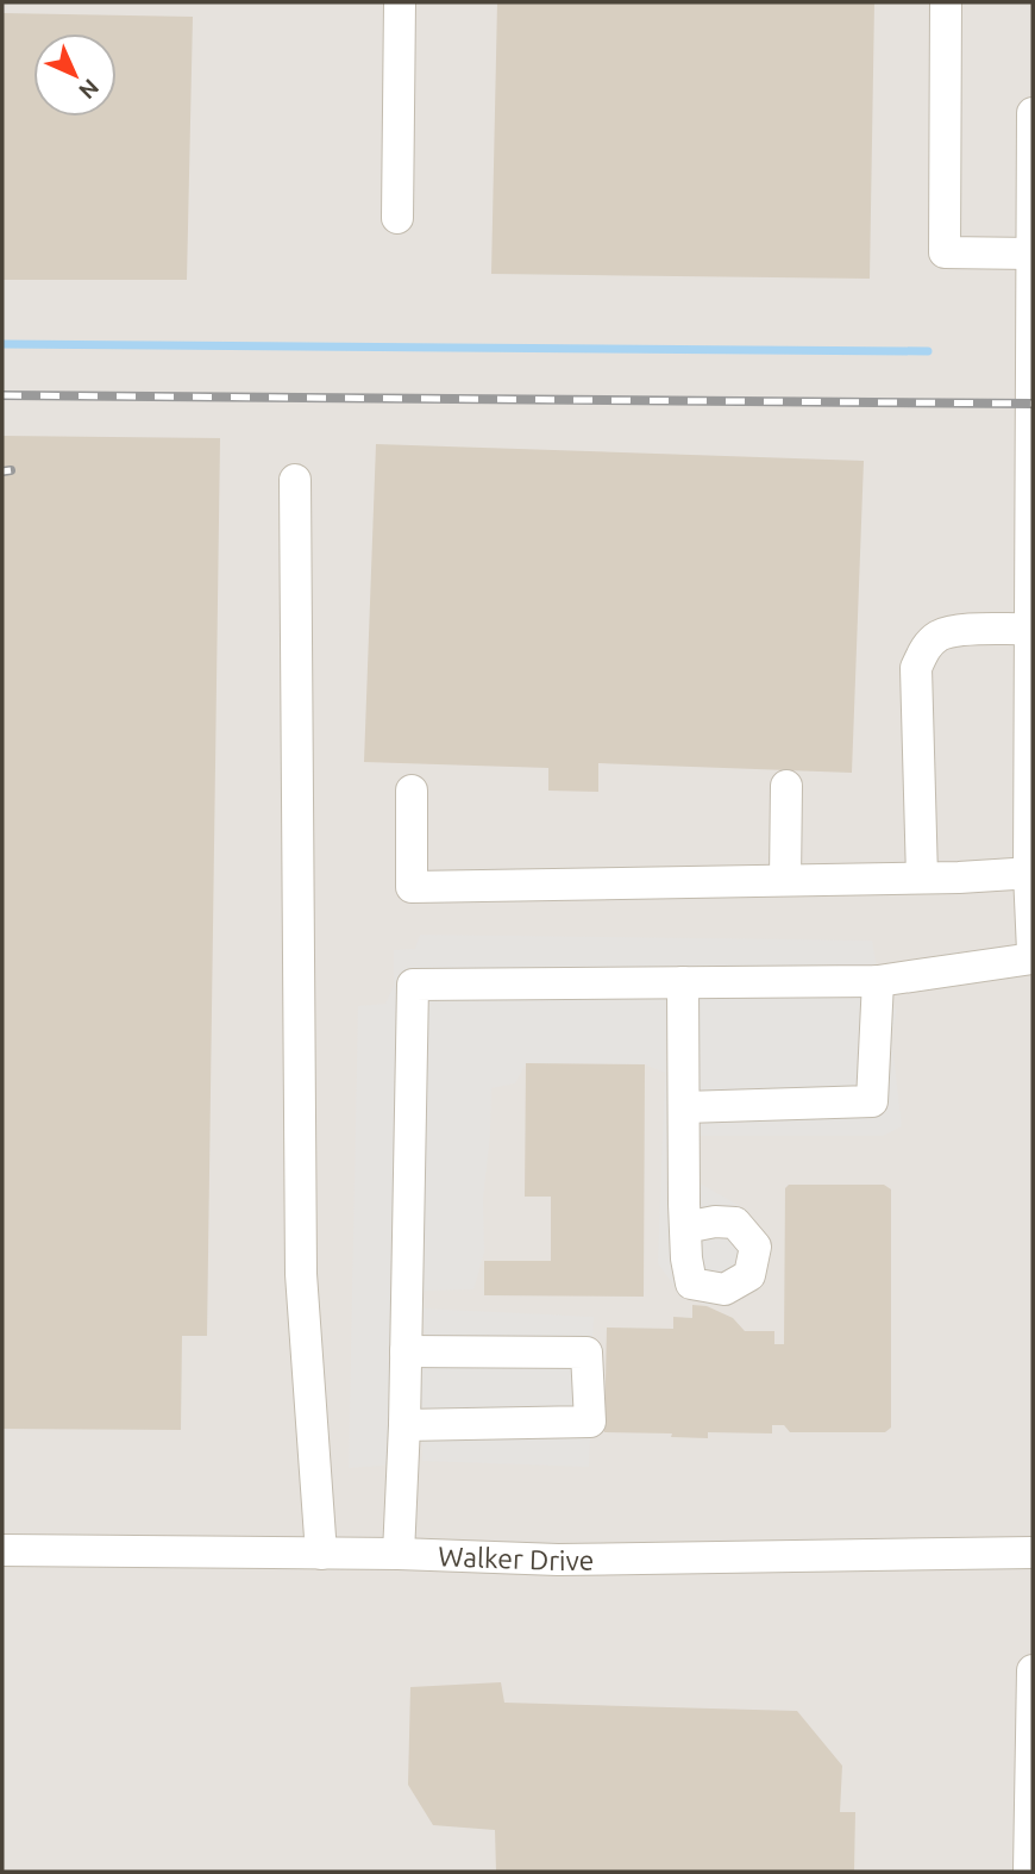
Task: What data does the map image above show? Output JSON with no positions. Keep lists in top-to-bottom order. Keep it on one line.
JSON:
{"streets":{"street":["Walker Drive"]},"north":"bottom right"}
